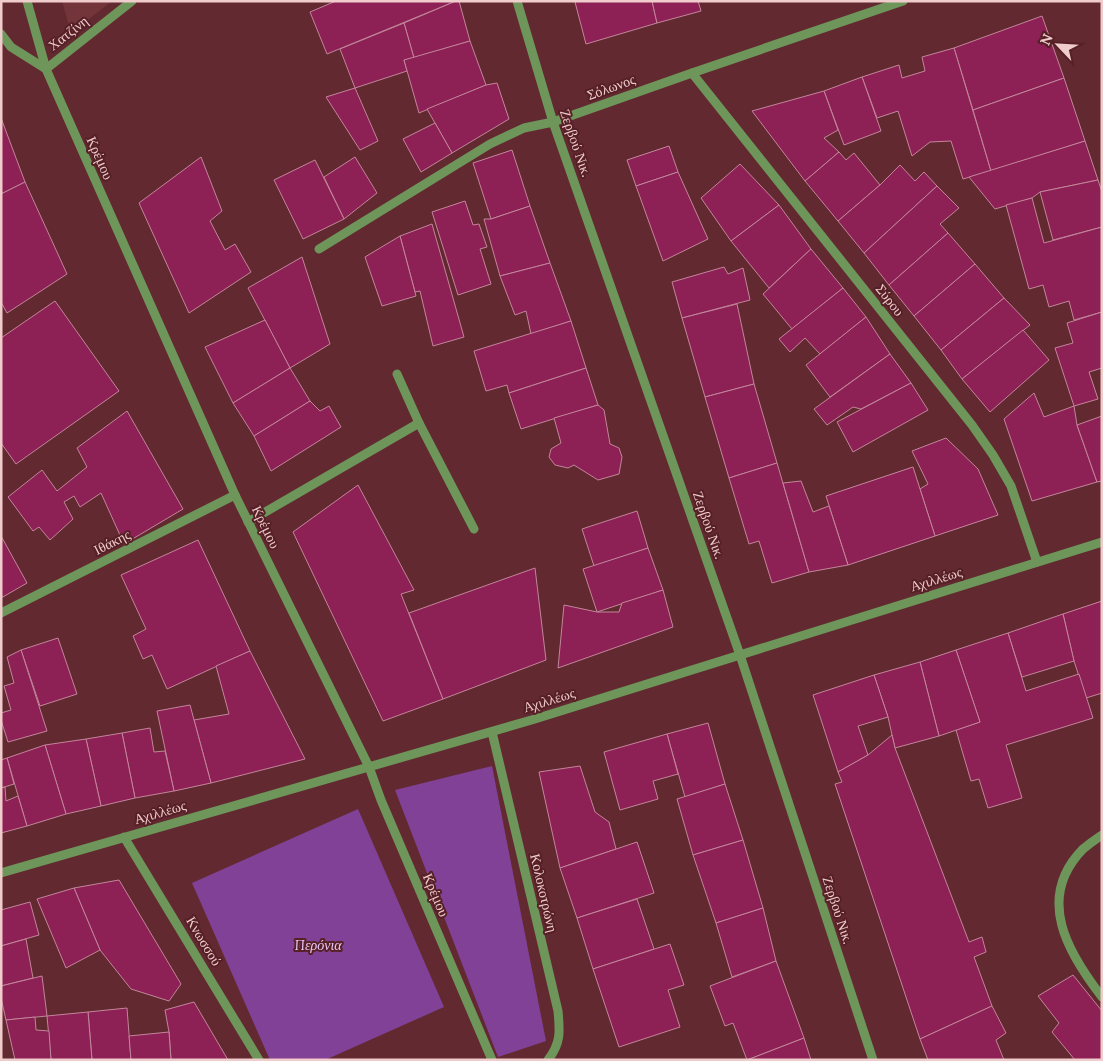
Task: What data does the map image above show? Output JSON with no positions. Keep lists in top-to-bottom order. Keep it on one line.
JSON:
{"streets":{"street":["Χατζίνη","Σόλωνος","Ζερβού Νικ.","Κρέμου","Σύρου","Ιθάκης","Αχιλλέως","Κολοκοτρώνη","Κνωσσού"]},"crossings":[["Χατζίνη","Κρέμου"],["Σόλωνος","Ζερβού Νικ."],["Σόλωνος","Σύρου"],["Ζερβού Νικ.","Αχιλλέως"],["Κρέμου","Ιθάκης"],["Κρέμου","Αχιλλέως"],["Σύρου","Αχιλλέως"],["Αχιλλέως","Κολοκοτρώνη"],["Αχιλλέως","Κνωσσού"]],"parks":["Περόνια"],"north":"top left"}
